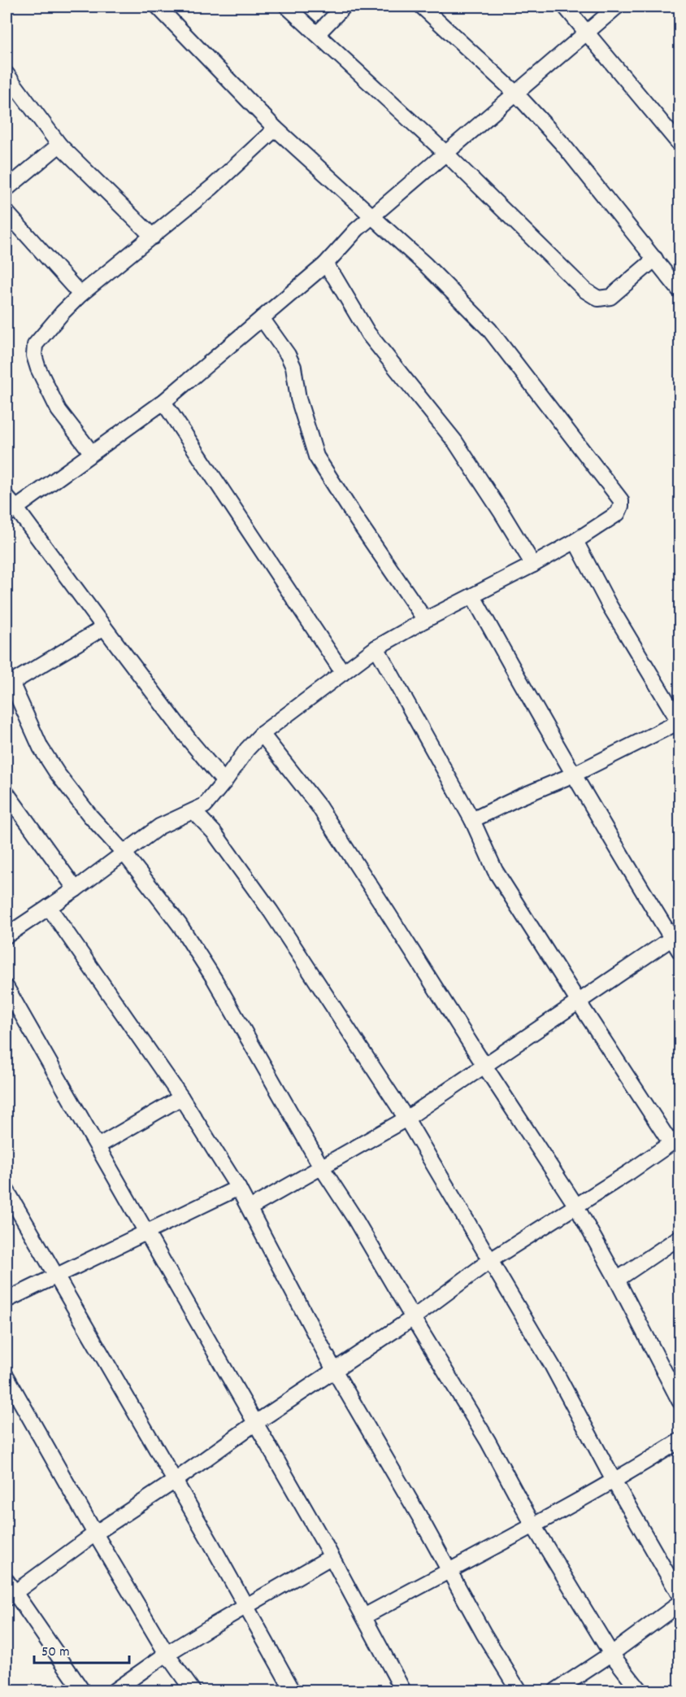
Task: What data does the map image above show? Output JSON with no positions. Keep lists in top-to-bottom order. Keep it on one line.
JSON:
{"scale_bar":"50 m"}
